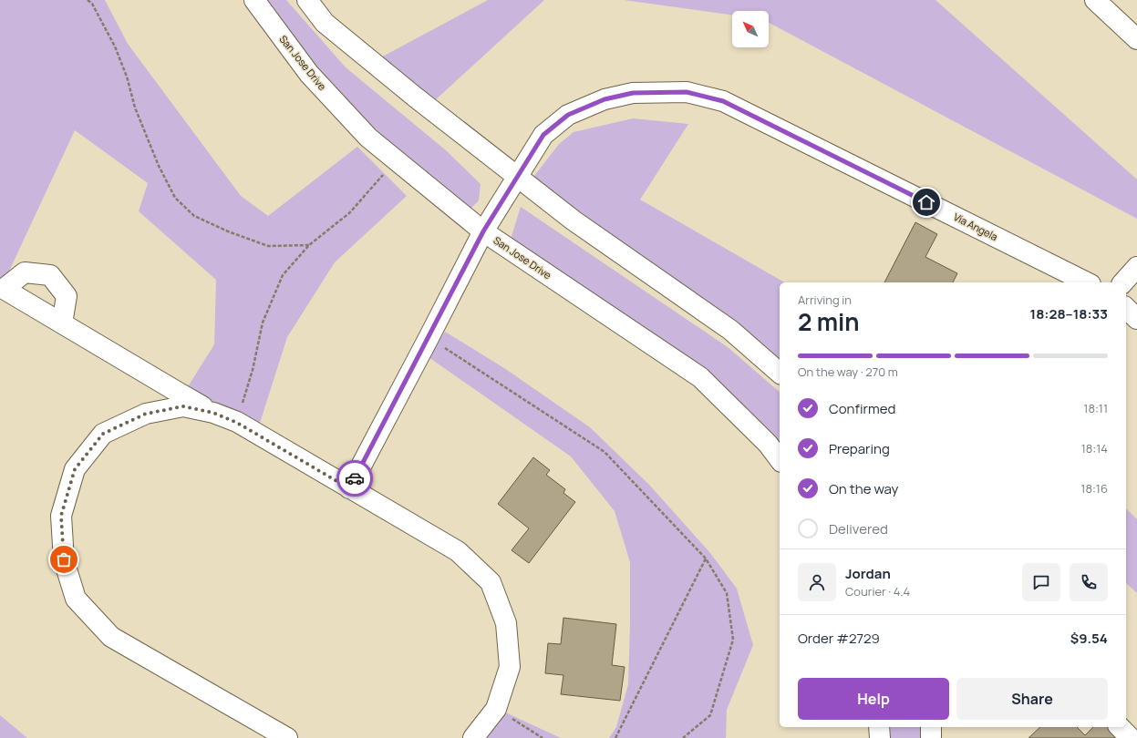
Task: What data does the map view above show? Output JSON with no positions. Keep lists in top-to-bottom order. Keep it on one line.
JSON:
{"streets":{"street":["San Jose Drive","Via Angela"]},"crossings":[["San Jose Drive","Via Angela"]],"north":"top left","page":{"heading":["2 min","Arriving in","18:28–18:33"],"panel":["Jordan","Courier · 4.4","Order #2729","$9.54"],"bar":"On the way · 270 m","list":[["Confirmed","18:11"],["Preparing","18:14"],["On the way","18:16"],"Delivered"],"buttons":["Help","Share"]}}
